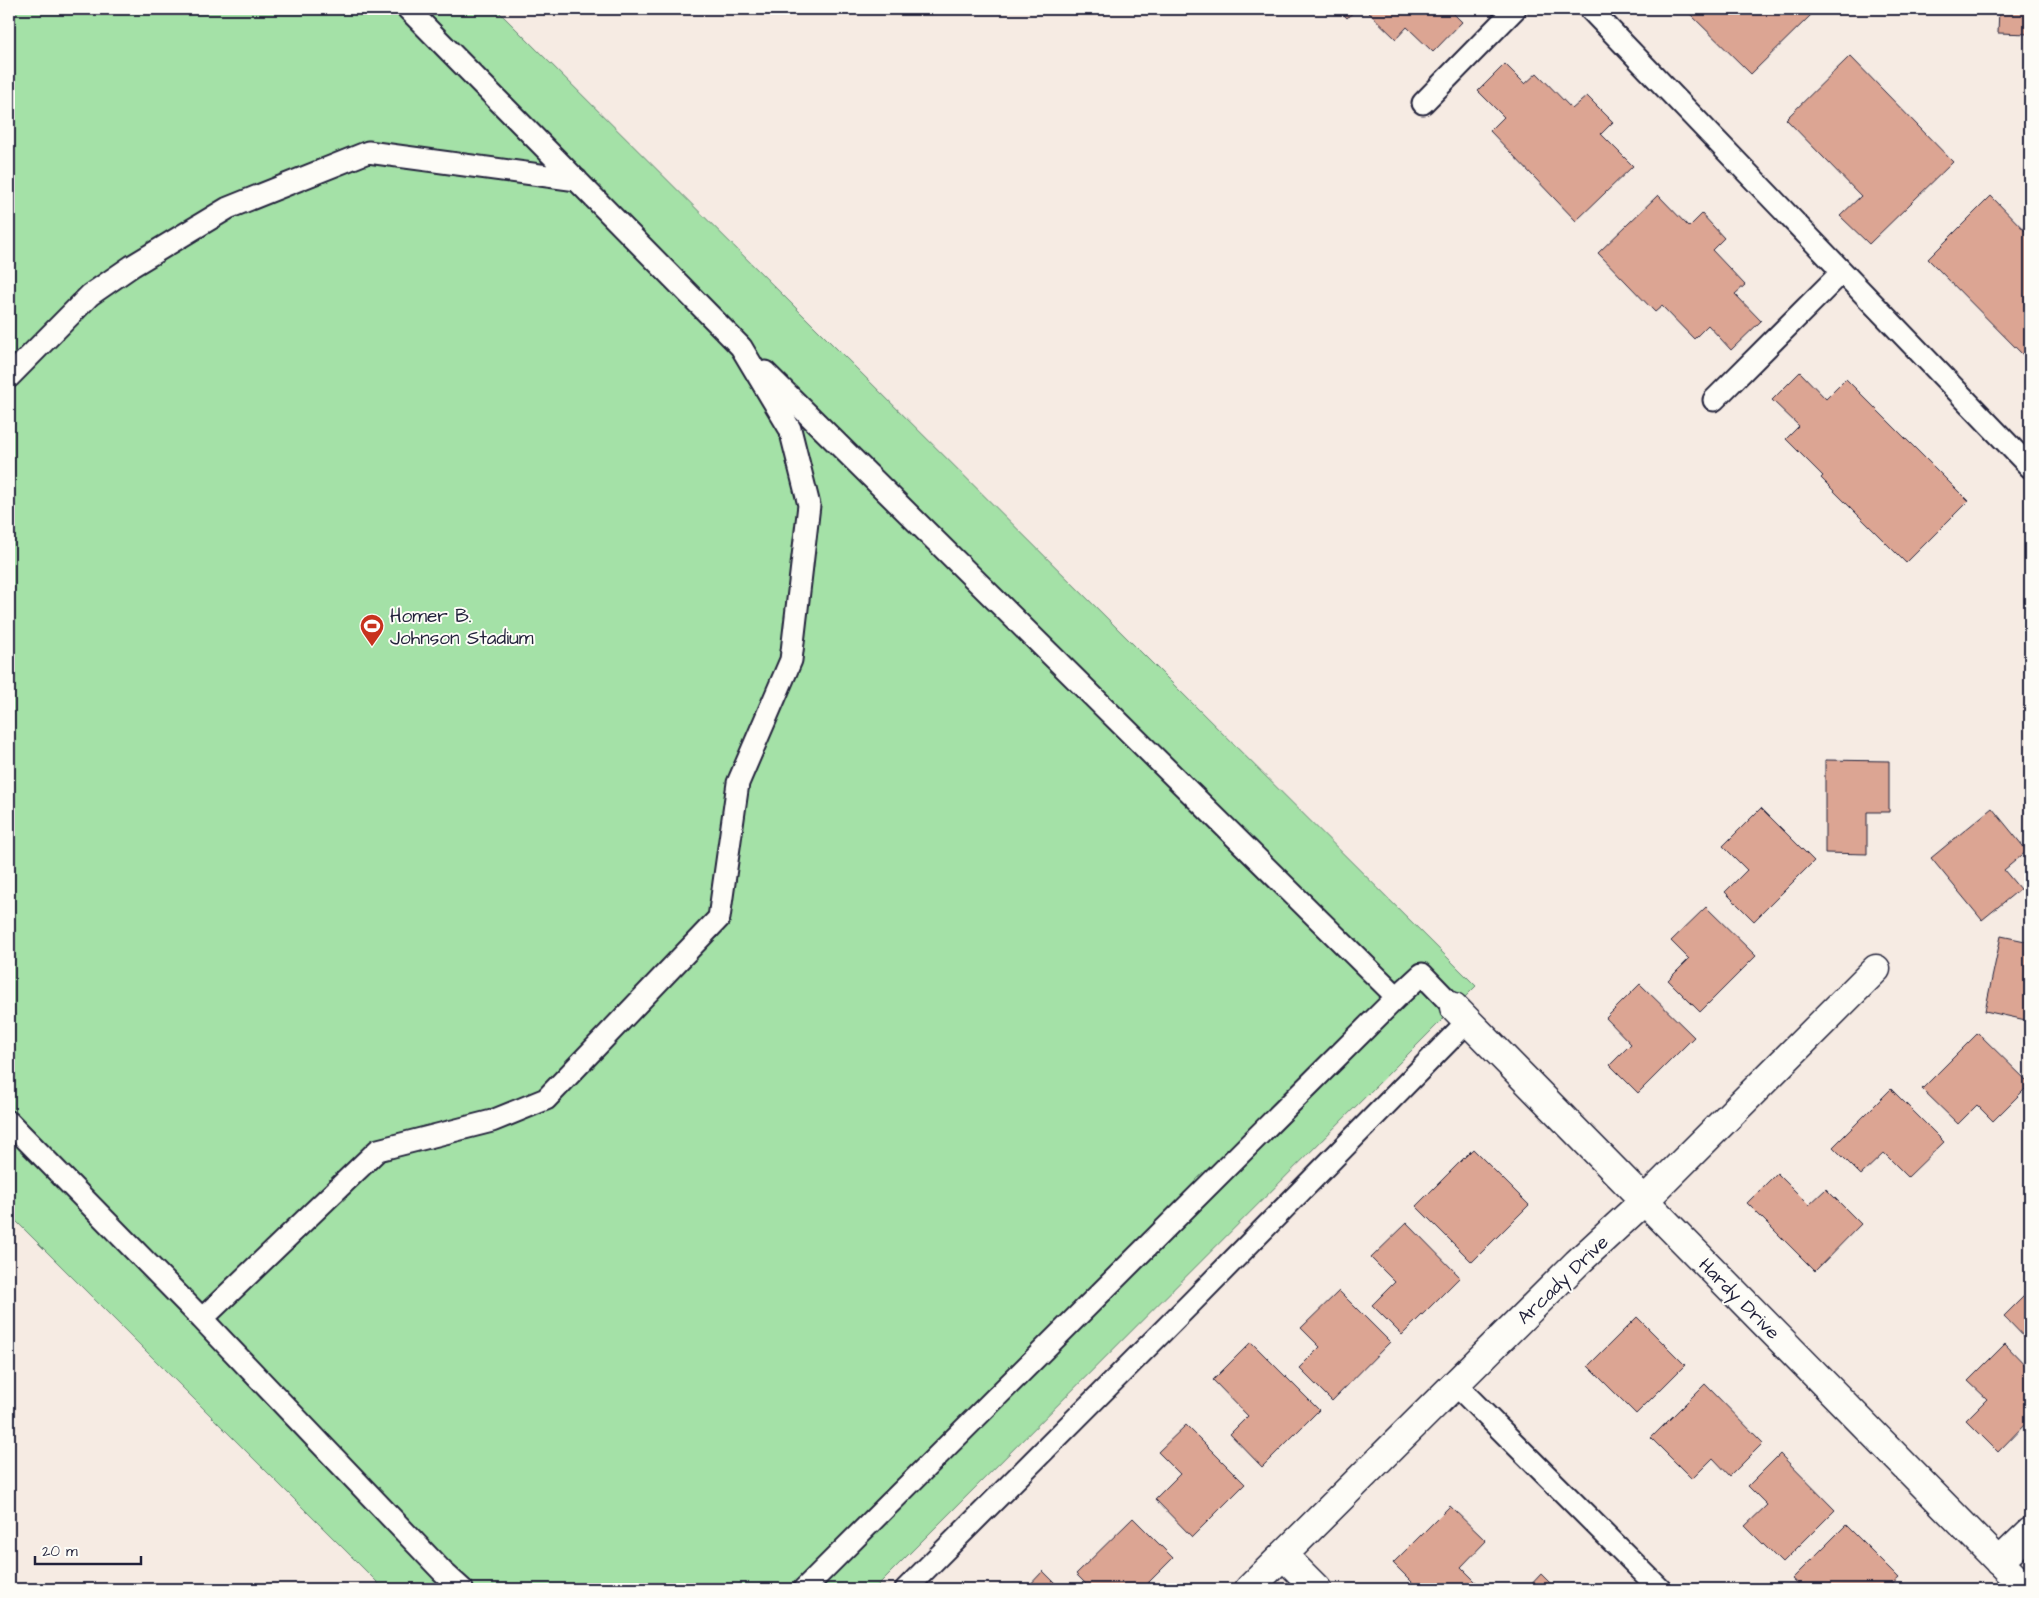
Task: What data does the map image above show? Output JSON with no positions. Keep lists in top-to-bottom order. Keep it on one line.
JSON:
{"streets":{"street":["Arcady Drive","Hardy Drive"]},"crossings":[["Arcady Drive","Hardy Drive"]],"places":{"sports":["Homer B. Johnson Stadium"]},"scale_bar":"20 m"}
